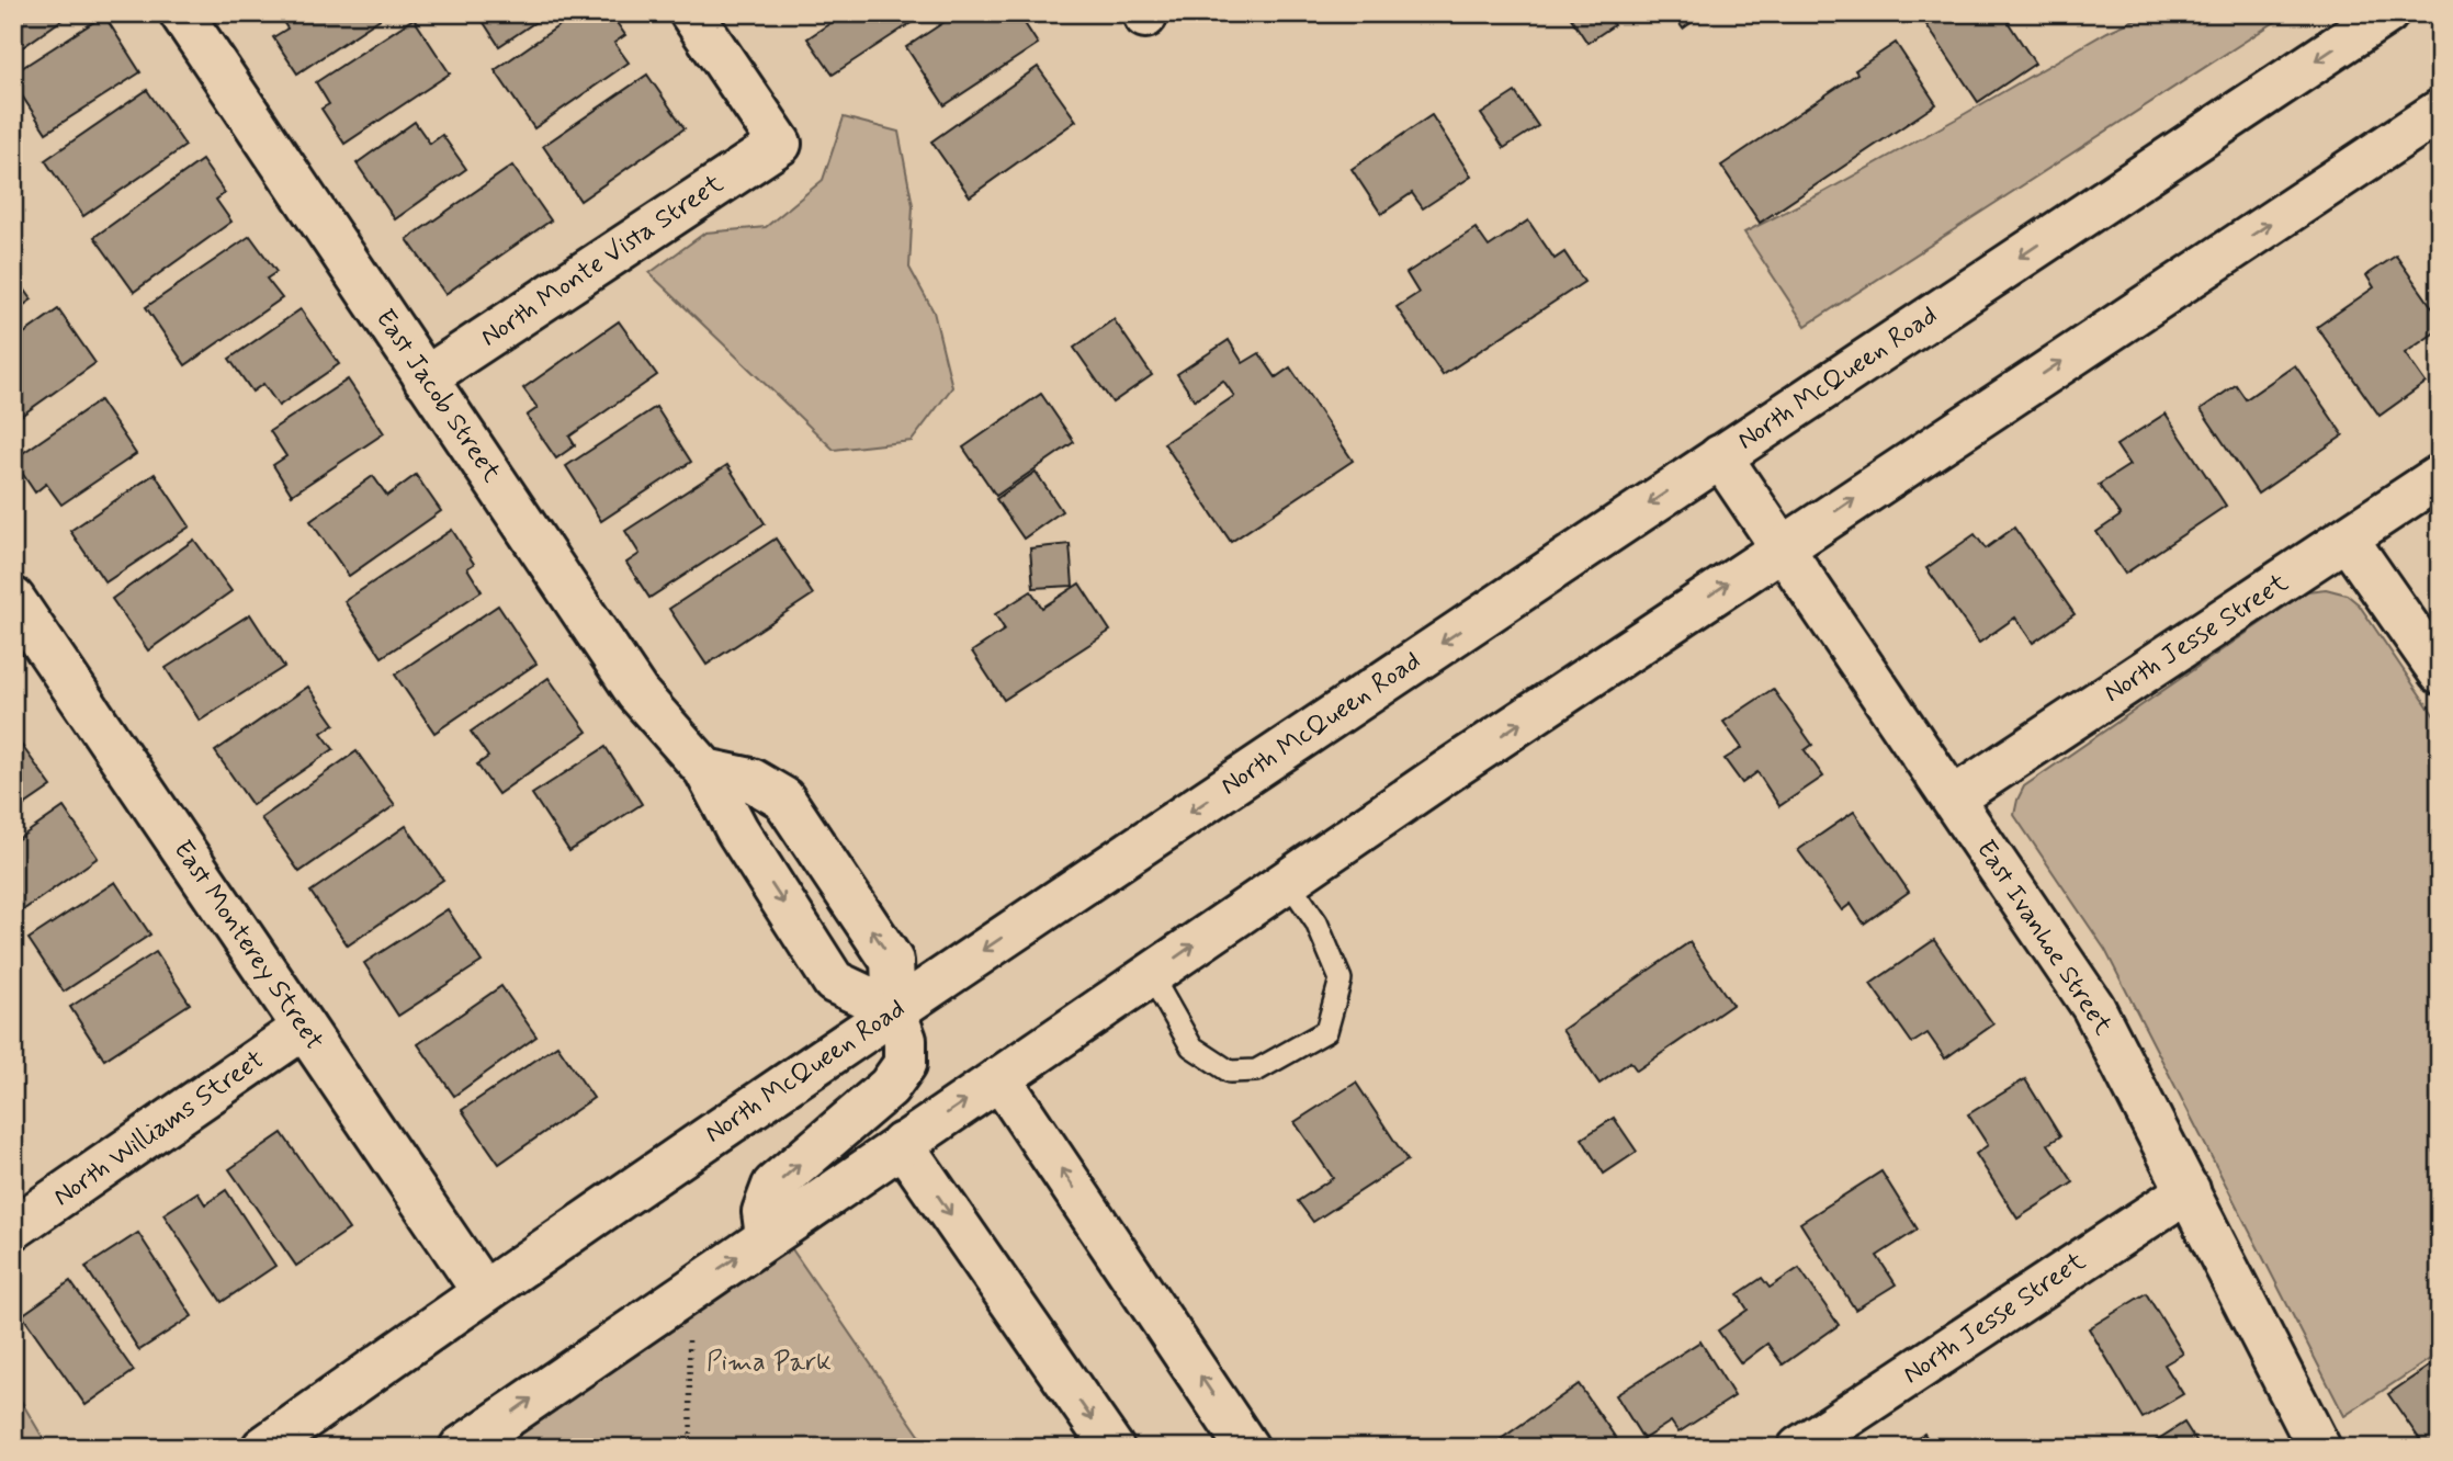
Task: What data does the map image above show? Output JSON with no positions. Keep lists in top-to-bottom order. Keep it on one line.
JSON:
{"streets":{"street":["North Monte Vista Street","North McQueen Road","East Jacob Street","North Jesse Street","East Ivanhoe Street","East Monterey Street","North Williams Street"]},"crossings":[["North Monte Vista Street","East Jacob Street"],["North McQueen Road","East Jacob Street"],["North McQueen Road","East Ivanhoe Street"],["North McQueen Road","East Monterey Street"],["North Jesse Street","East Ivanhoe Street"],["East Monterey Street","North Williams Street"]],"parks":["Pima Park"]}
